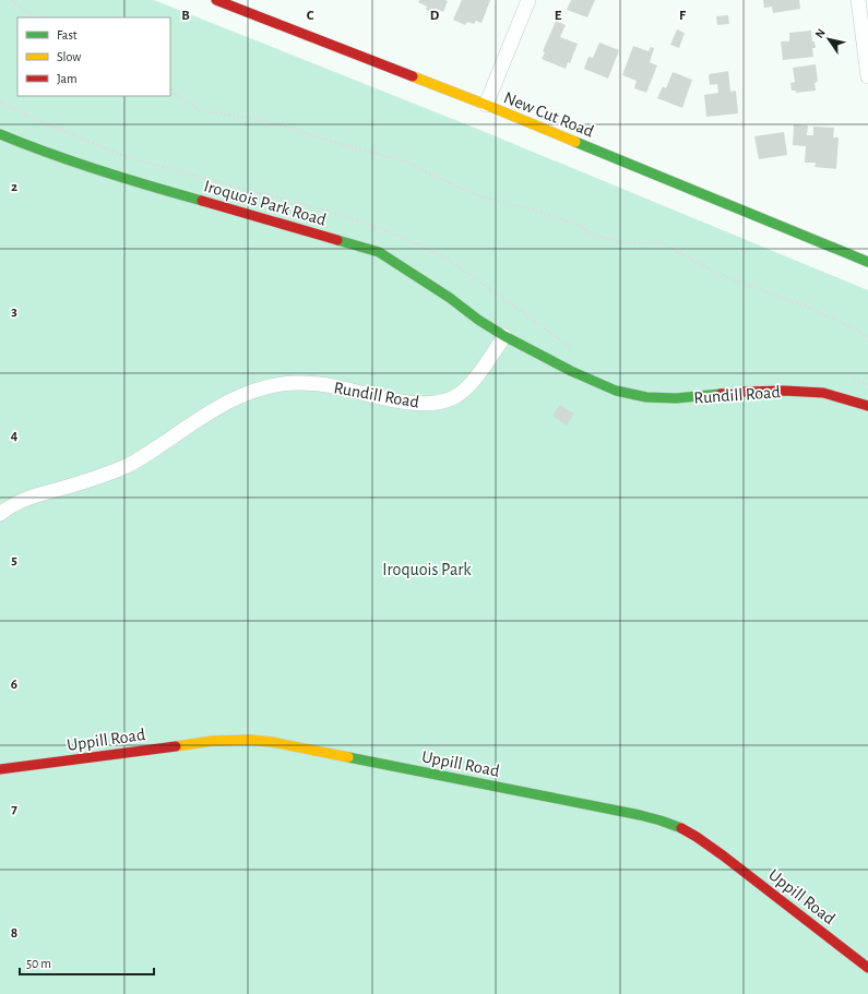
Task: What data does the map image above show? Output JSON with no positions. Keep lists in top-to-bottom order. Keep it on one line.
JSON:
{"streets":{"street":["New Cut Road","Iroquois Park Road","Rundill Road","Uppill Road"]},"crossings":[["Iroquois Park Road","Rundill Road"]],"parks":["Iroquois Park"],"legend":["Fast","Slow","Jam"],"scale_bar":"50 m","north":"top left","grid":{"columns":["B","C","D","E","F"],"rows":["2","3","4","5","6","7","8"]}}
